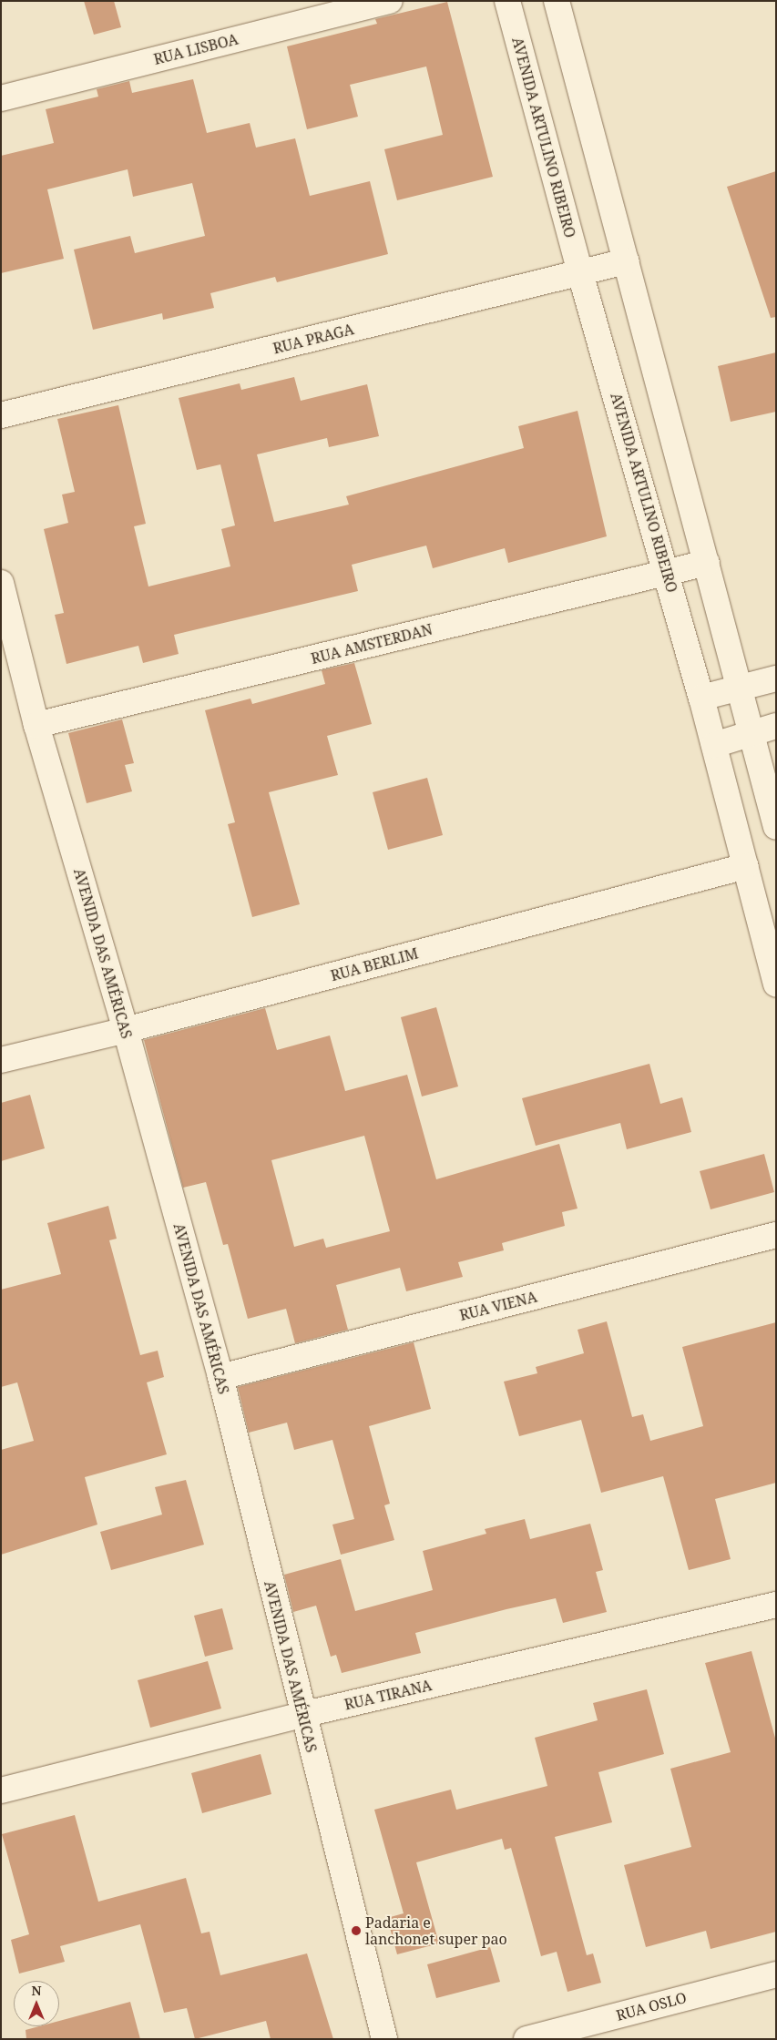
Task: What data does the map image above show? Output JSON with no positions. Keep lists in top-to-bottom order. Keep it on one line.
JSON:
{"streets":{"street":["RUA LISBOA","AVENIDA ARTULINO RIBEIRO","RUA PRAGA","RUA AMSTERDAN","AVENIDA DAS AMÉRICAS","RUA BERLIM","RUA VIENA","RUA TIRANA","RUA OSLO"]},"crossings":[["AVENIDA ARTULINO RIBEIRO","RUA PRAGA"],["AVENIDA ARTULINO RIBEIRO","RUA AMSTERDAN"],["AVENIDA ARTULINO RIBEIRO","RUA BERLIM"],["RUA AMSTERDAN","AVENIDA DAS AMÉRICAS"],["AVENIDA DAS AMÉRICAS","RUA BERLIM"],["AVENIDA DAS AMÉRICAS","RUA VIENA"],["AVENIDA DAS AMÉRICAS","RUA TIRANA"]],"places":["Padaria e lanchonet super pao"],"north":"top"}
